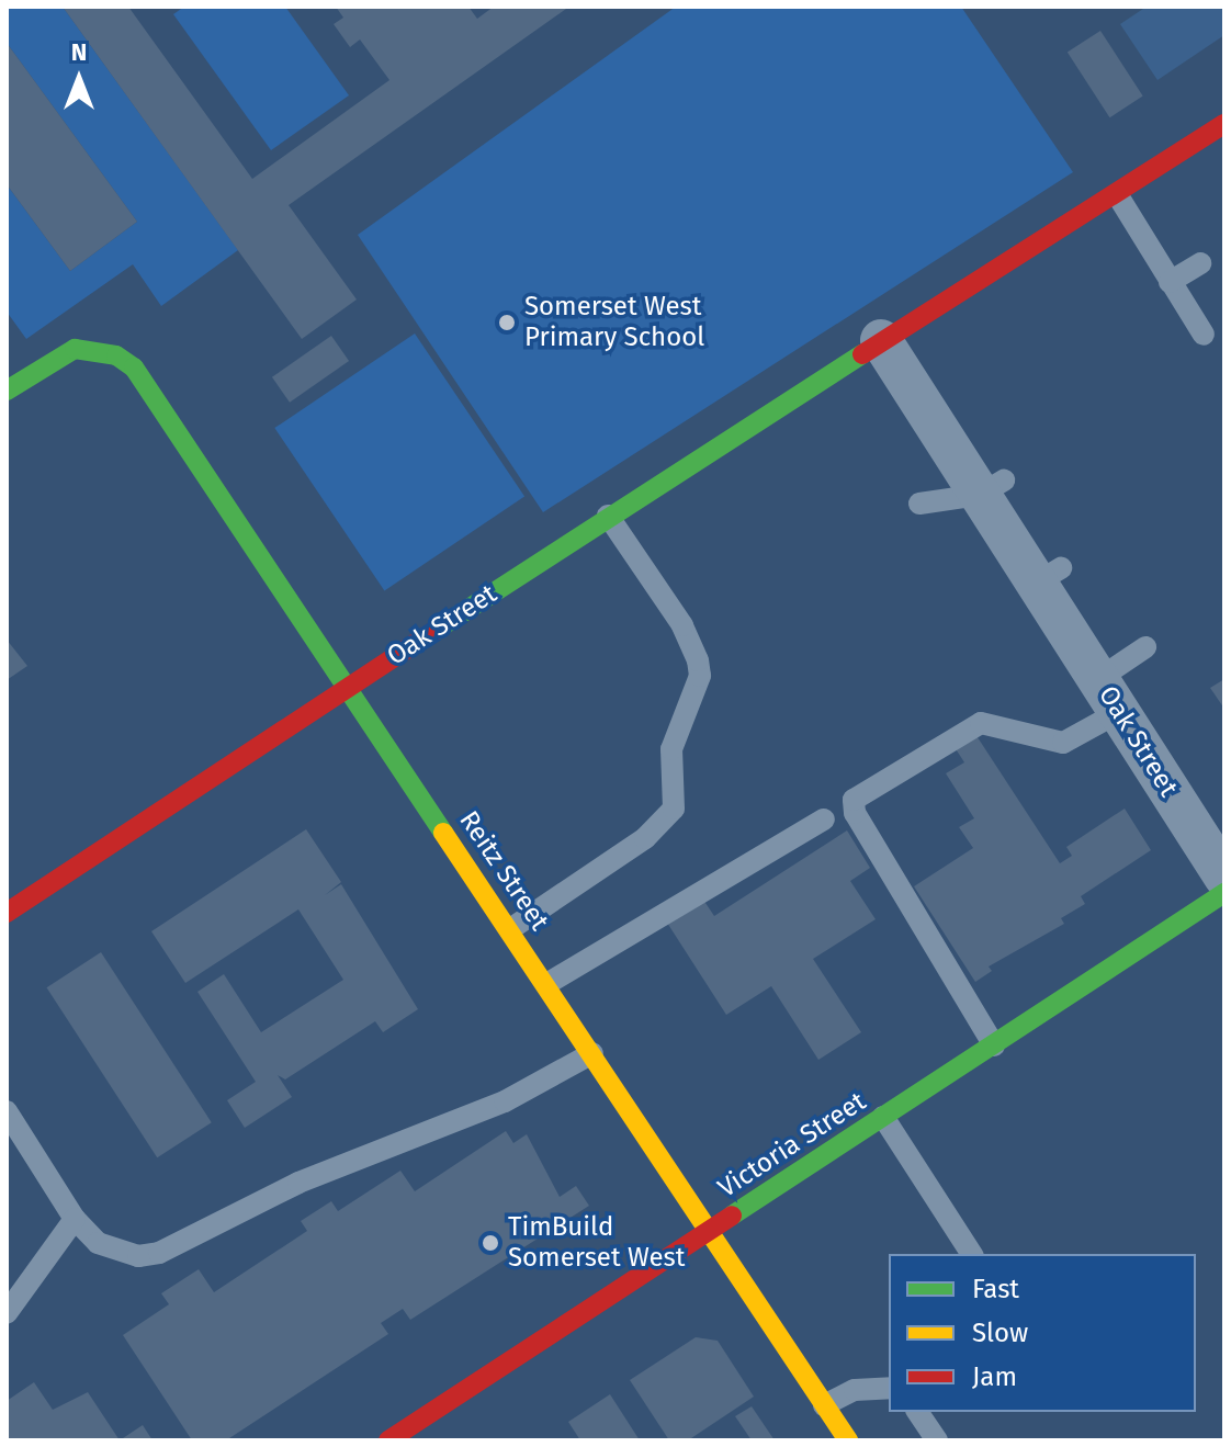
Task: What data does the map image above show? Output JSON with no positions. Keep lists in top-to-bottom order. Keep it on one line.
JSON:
{"streets":{"street":["Oak Street","Reitz Street","Victoria Street"]},"crossings":[["Oak Street","Reitz Street"],["Reitz Street","Victoria Street"]],"places":["Somerset West Primary School","TimBuild Somerset West"],"legend":["Fast","Slow","Jam"],"north":"top"}
